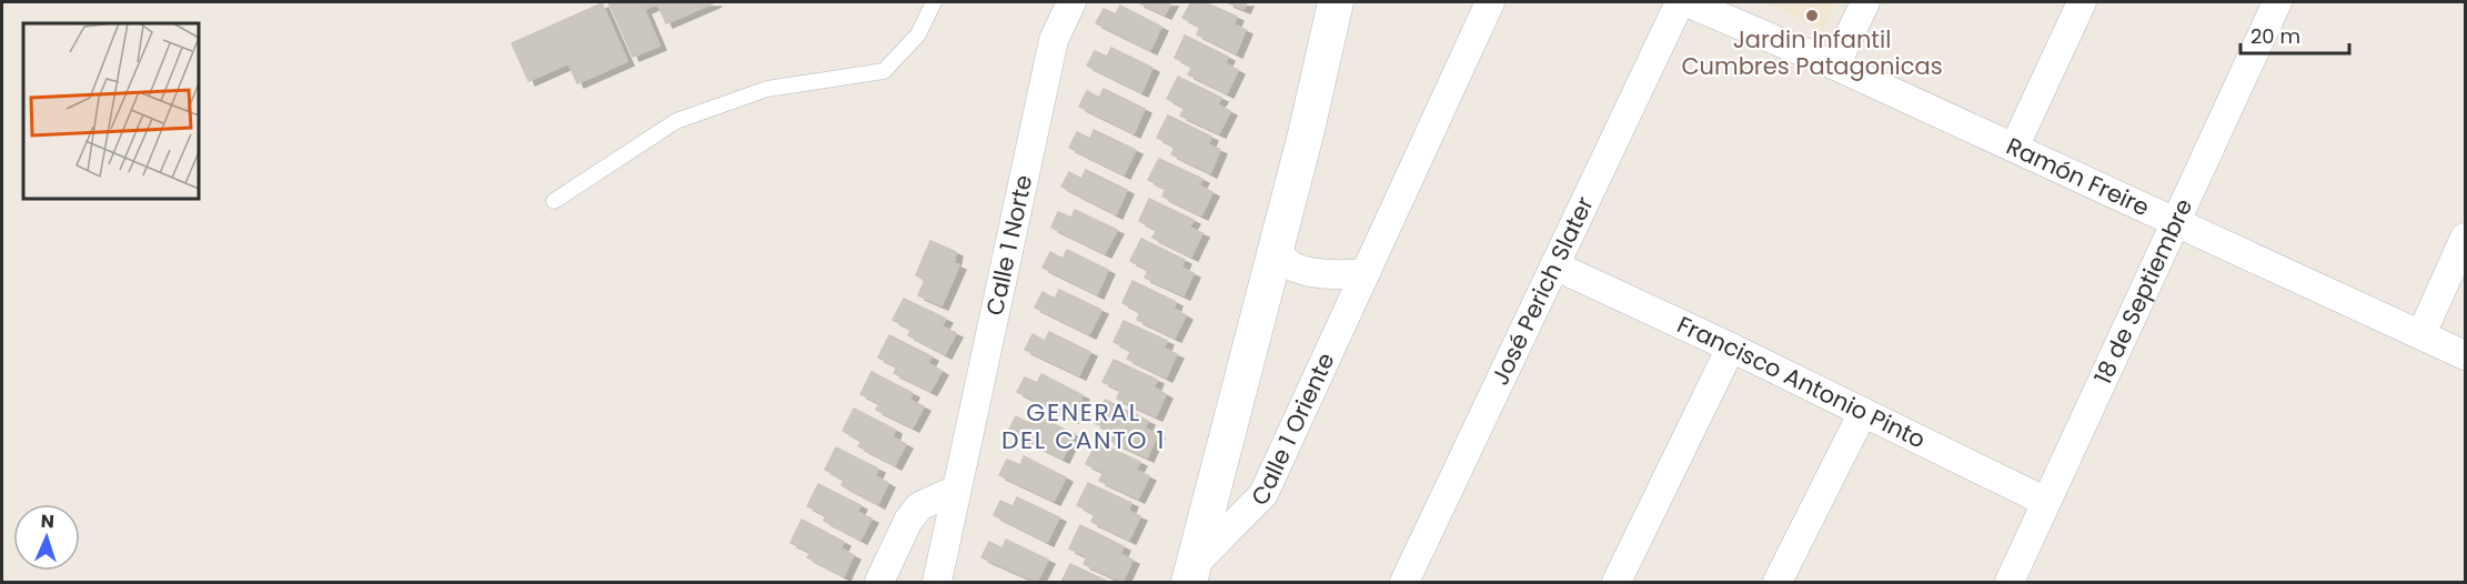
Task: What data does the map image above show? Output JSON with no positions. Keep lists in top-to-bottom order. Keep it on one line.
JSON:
{"streets":{"street":["Ramón Freire","Calle 1 Norte","José Perich Slater","18 de Septiembre","Francisco Antonio Pinto","Calle 1 Oriente"]},"crossings":[["Ramón Freire","18 de Septiembre"],["José Perich Slater","Francisco Antonio Pinto"],["18 de Septiembre","Francisco Antonio Pinto"]],"districts":["GENERAL DEL CANTO 1"],"places":["Jardin Infantil Cumbres Patagonicas"],"scale_bar":"20 m","north":"top"}
